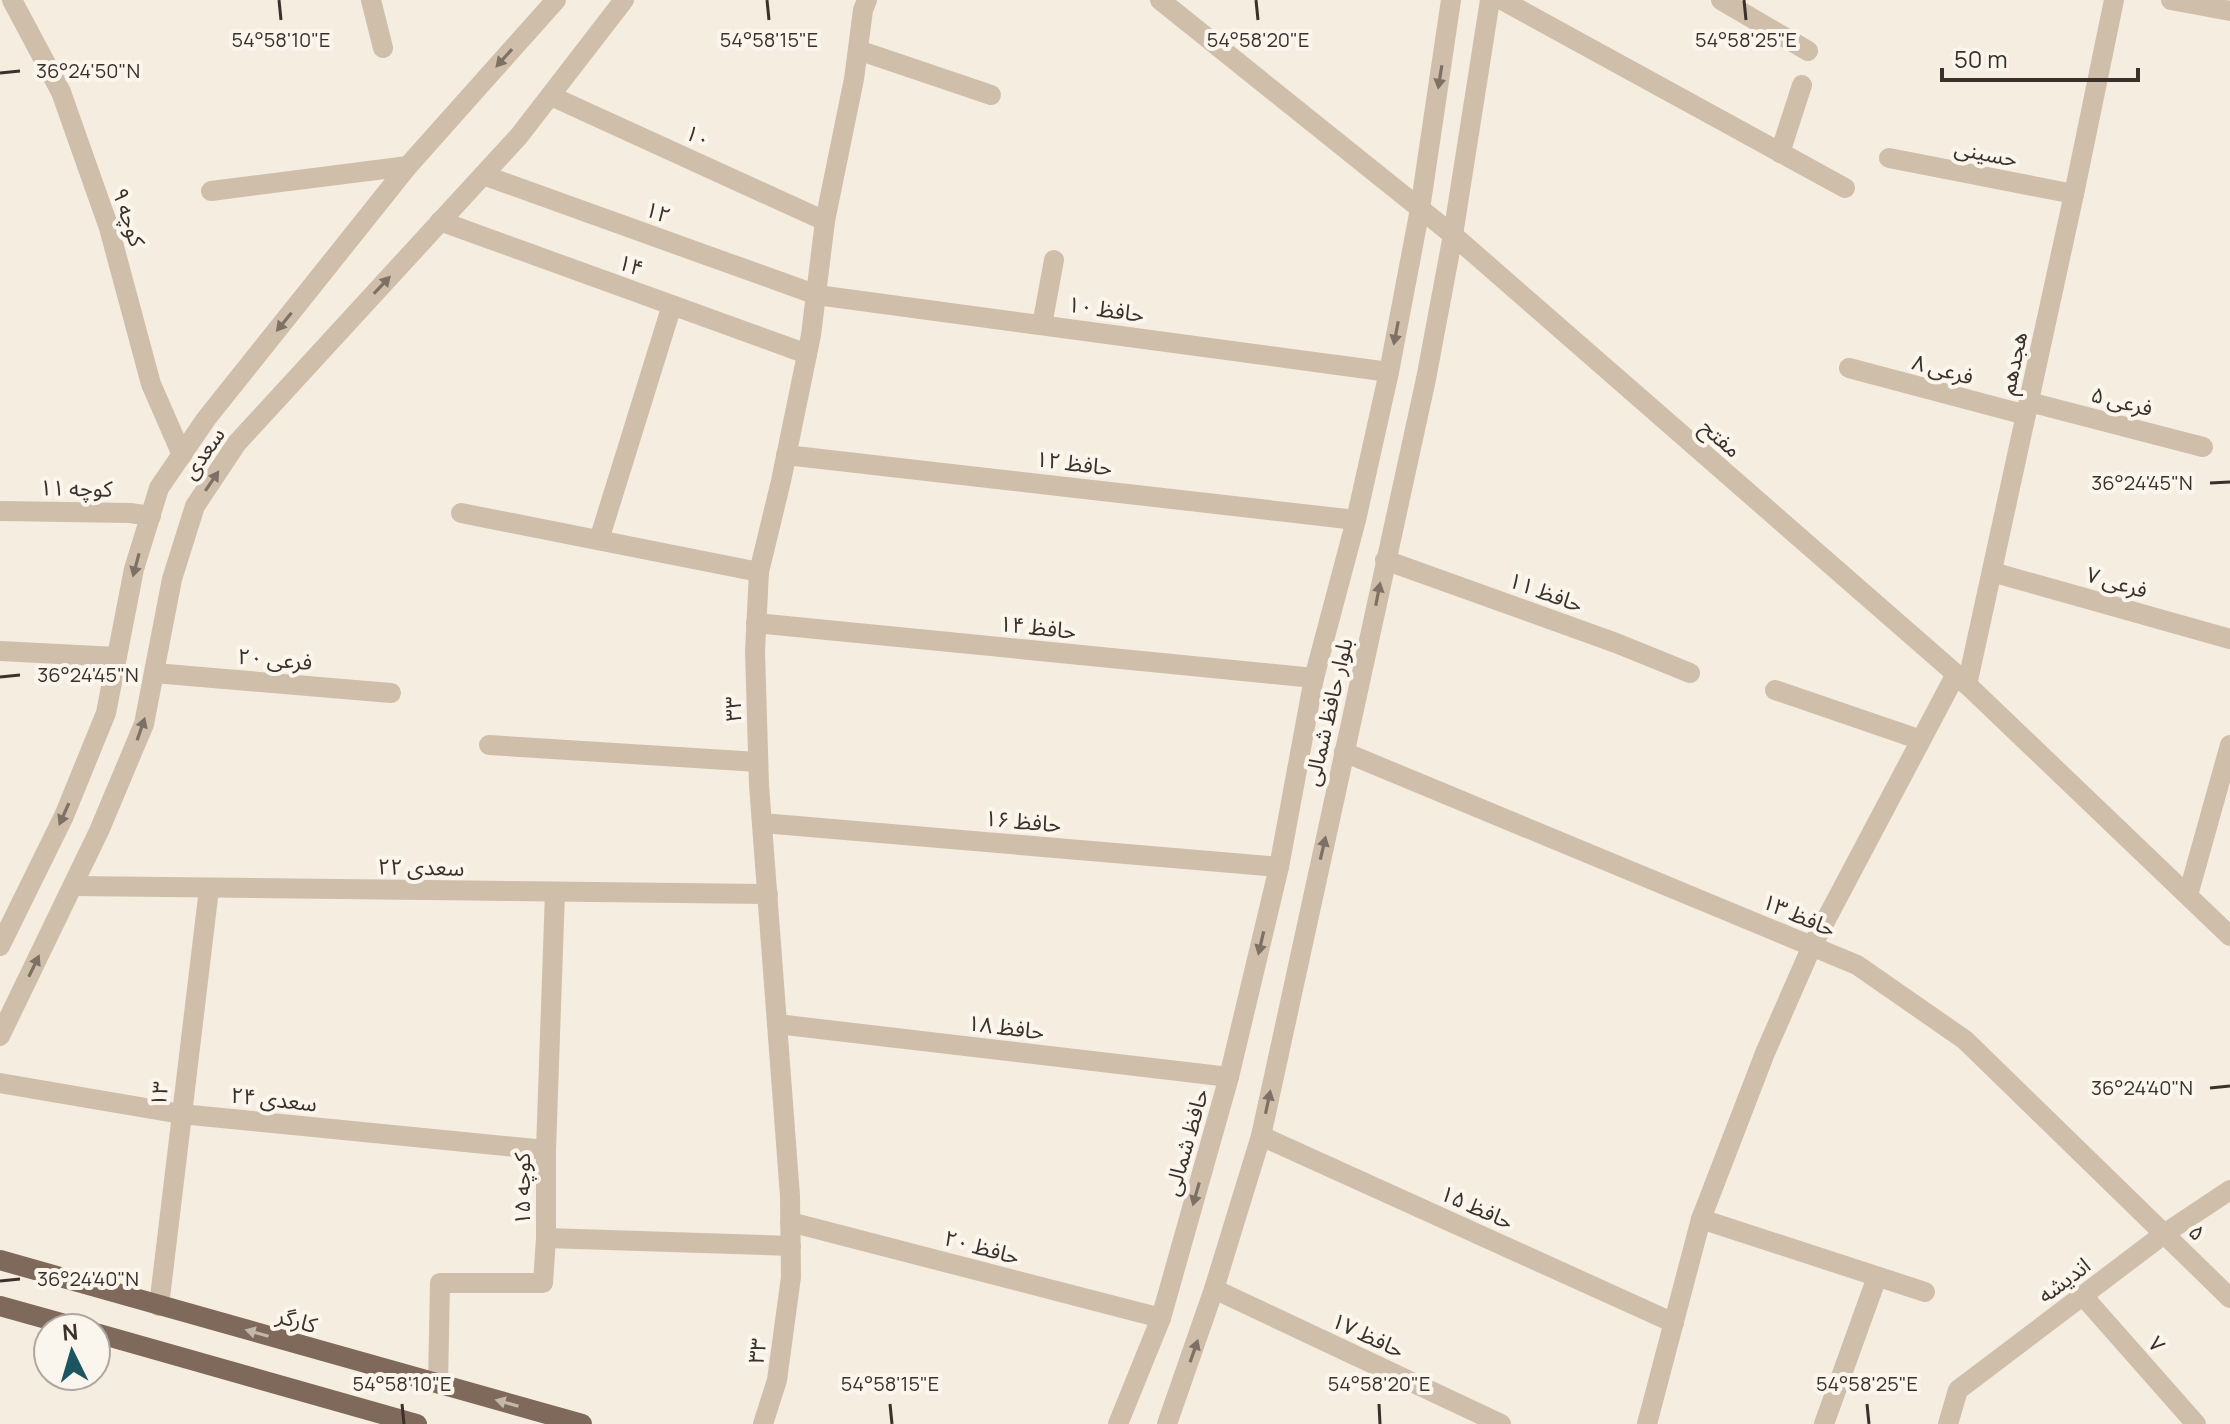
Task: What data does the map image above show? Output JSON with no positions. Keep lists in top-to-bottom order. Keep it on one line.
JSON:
{"streets":{"main road":["کارگر"],"street":["۱۰","حسینی","۱۲","کوچه ۹","۱۴","حافظ ۱۰","هجدهم","فرعی ۸","فرعی ۵","مفتح","سعدی","حافظ ۱۲","کوچه ۱۱","فرعی ۷","حافظ ۱۱","حافظ ۱۴","فرعی ۲۰","۳۳","بلوار حافظ شمالی","حافظ ۱۶","سعدی ۲۲","حافظ ۱۳","حافظ ۱۸","۱۳","سعدی ۲۴","حافظ شمالی","کوچه ۱۵","حافظ ۱۵","۵","حافظ ۲۰","اندیشه","حافظ ۱۷","۷"]},"crossings":[["۱۰","سعدی"],["۱۰","۳۳"],["حسینی","هجدهم"],["۱۲","حافظ ۱۰"],["۱۲","سعدی"],["۱۲","۳۳"],["کوچه ۹","سعدی"],["۱۴","سعدی"],["۱۴","۳۳"],["حافظ ۱۰","۳۳"],["حافظ ۱۰","بلوار حافظ شمالی"],["هجدهم","فرعی ۸"],["هجدهم","فرعی ۵"],["هجدهم","مفتح"],["هجدهم","فرعی ۷"],["هجدهم","حافظ ۱۳"],["هجدهم","حافظ ۱۵"],["فرعی ۸","فرعی ۵"],["مفتح","بلوار حافظ شمالی"],["سعدی","کوچه ۱۱"],["سعدی","فرعی ۲۰"],["سعدی","سعدی ۲۲"],["حافظ ۱۲","۳۳"],["حافظ ۱۲","بلوار حافظ شمالی"],["حافظ ۱۱","بلوار حافظ شمالی"],["حافظ ۱۴","۳۳"],["حافظ ۱۴","بلوار حافظ شمالی"],["۳۳","حافظ ۱۶"],["۳۳","سعدی ۲۲"],["۳۳","حافظ ۱۸"],["۳۳","حافظ ۲۰"],["بلوار حافظ شمالی","حافظ ۱۶"],["بلوار حافظ شمالی","حافظ ۱۳"],["بلوار حافظ شمالی","حافظ شمالی"],["بلوار حافظ شمالی","حافظ ۱۵"],["بلوار حافظ شمالی","حافظ ۱۷"],["حافظ ۱۶","حافظ شمالی"],["سعدی ۲۲","۱۳"],["سعدی ۲۲","کوچه ۱۵"],["حافظ ۱۳","۵"],["حافظ ۱۳","اندیشه"],["حافظ ۱۸","حافظ شمالی"],["۱۳","سعدی ۲۴"],["۱۳","کارگر"],["سعدی ۲۴","کوچه ۱۵"],["حافظ شمالی","حافظ ۲۰"],["کوچه ۱۵","کارگر"],["۵","اندیشه"],["اندیشه","۷"]],"one_way":["حافظ شمالی"],"scale_bar":"50 m","north":"top","coordinates":["54°58'10\"E","54°58'15\"E","54°58'20\"E","54°58'25\"E","36°24'50\"N","36°24'45\"N","36°24'40\"N"]}
